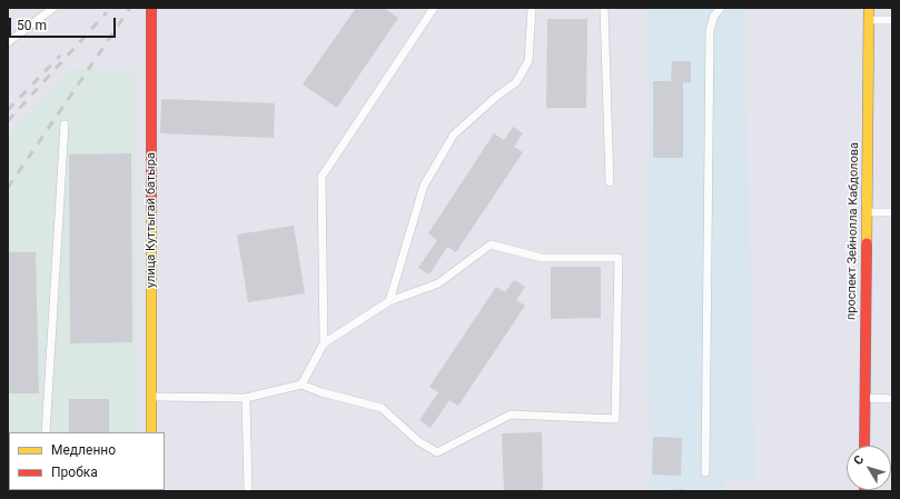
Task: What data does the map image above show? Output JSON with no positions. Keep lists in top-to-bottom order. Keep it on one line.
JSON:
{"streets":{"main road":["улица Куттыгай батыра","проспект Зейнолла Кабдолова"]},"legend":["Медленно","Пробка"],"scale_bar":"50 m","north":"top left"}
